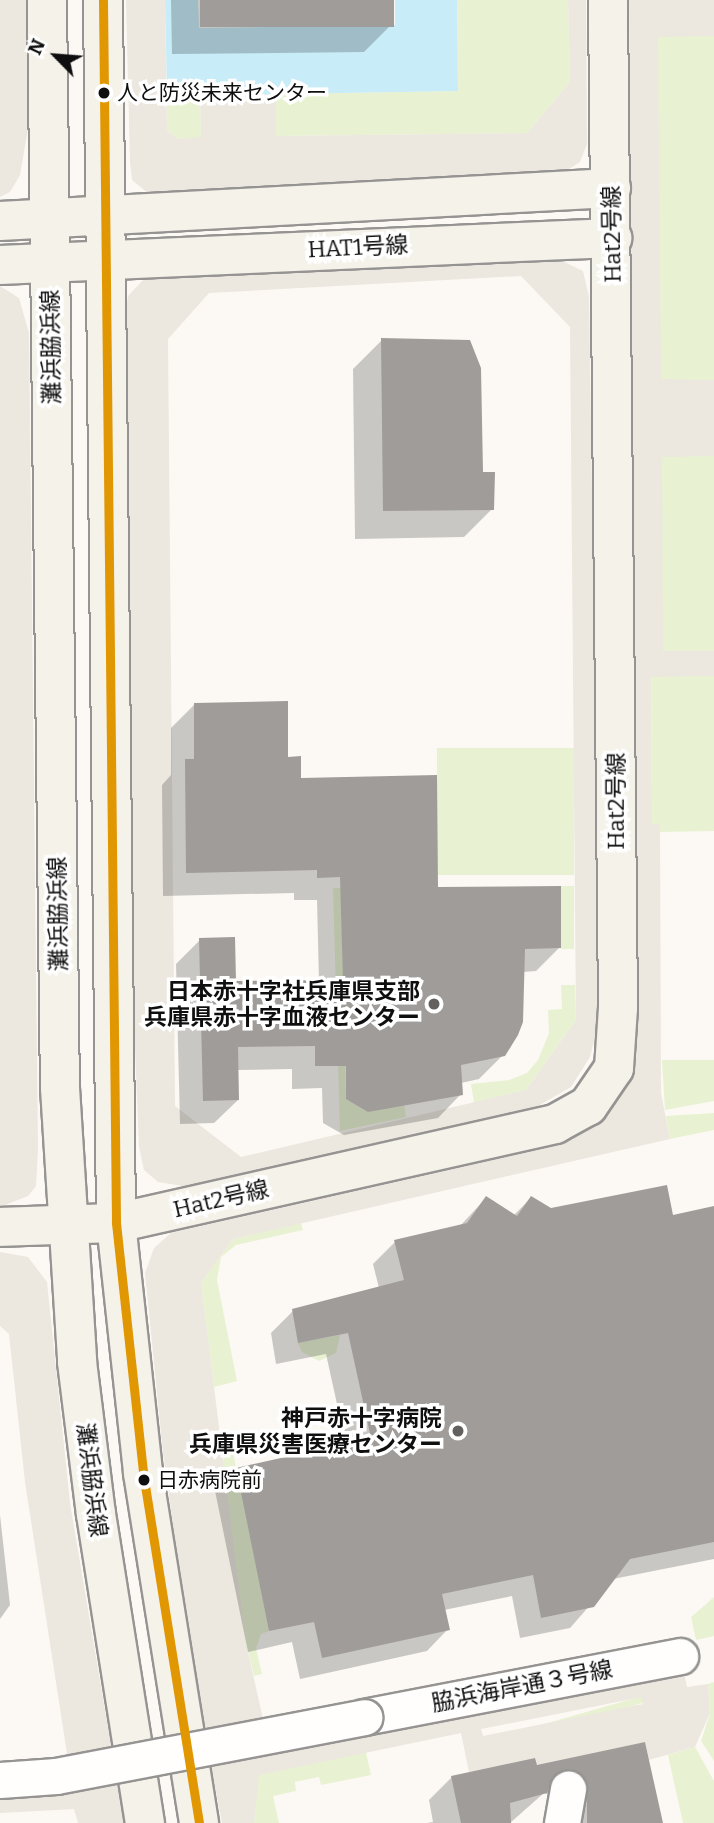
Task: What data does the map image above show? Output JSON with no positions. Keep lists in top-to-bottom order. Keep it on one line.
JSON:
{"streets":{"street":["Hat2号線","HAT1号線","灘浜脇浜線","脇浜海岸通３号線"]},"crossings":[["Hat2号線","HAT1号線"],["Hat2号線","灘浜脇浜線"],["HAT1号線","灘浜脇浜線"]],"places":["人と防災未来センター","日本赤十字社兵庫県支部 兵庫県赤十字血液センター","神戸赤十字病院 兵庫県災害医療センター","日赤病院前"],"north":"top left"}
